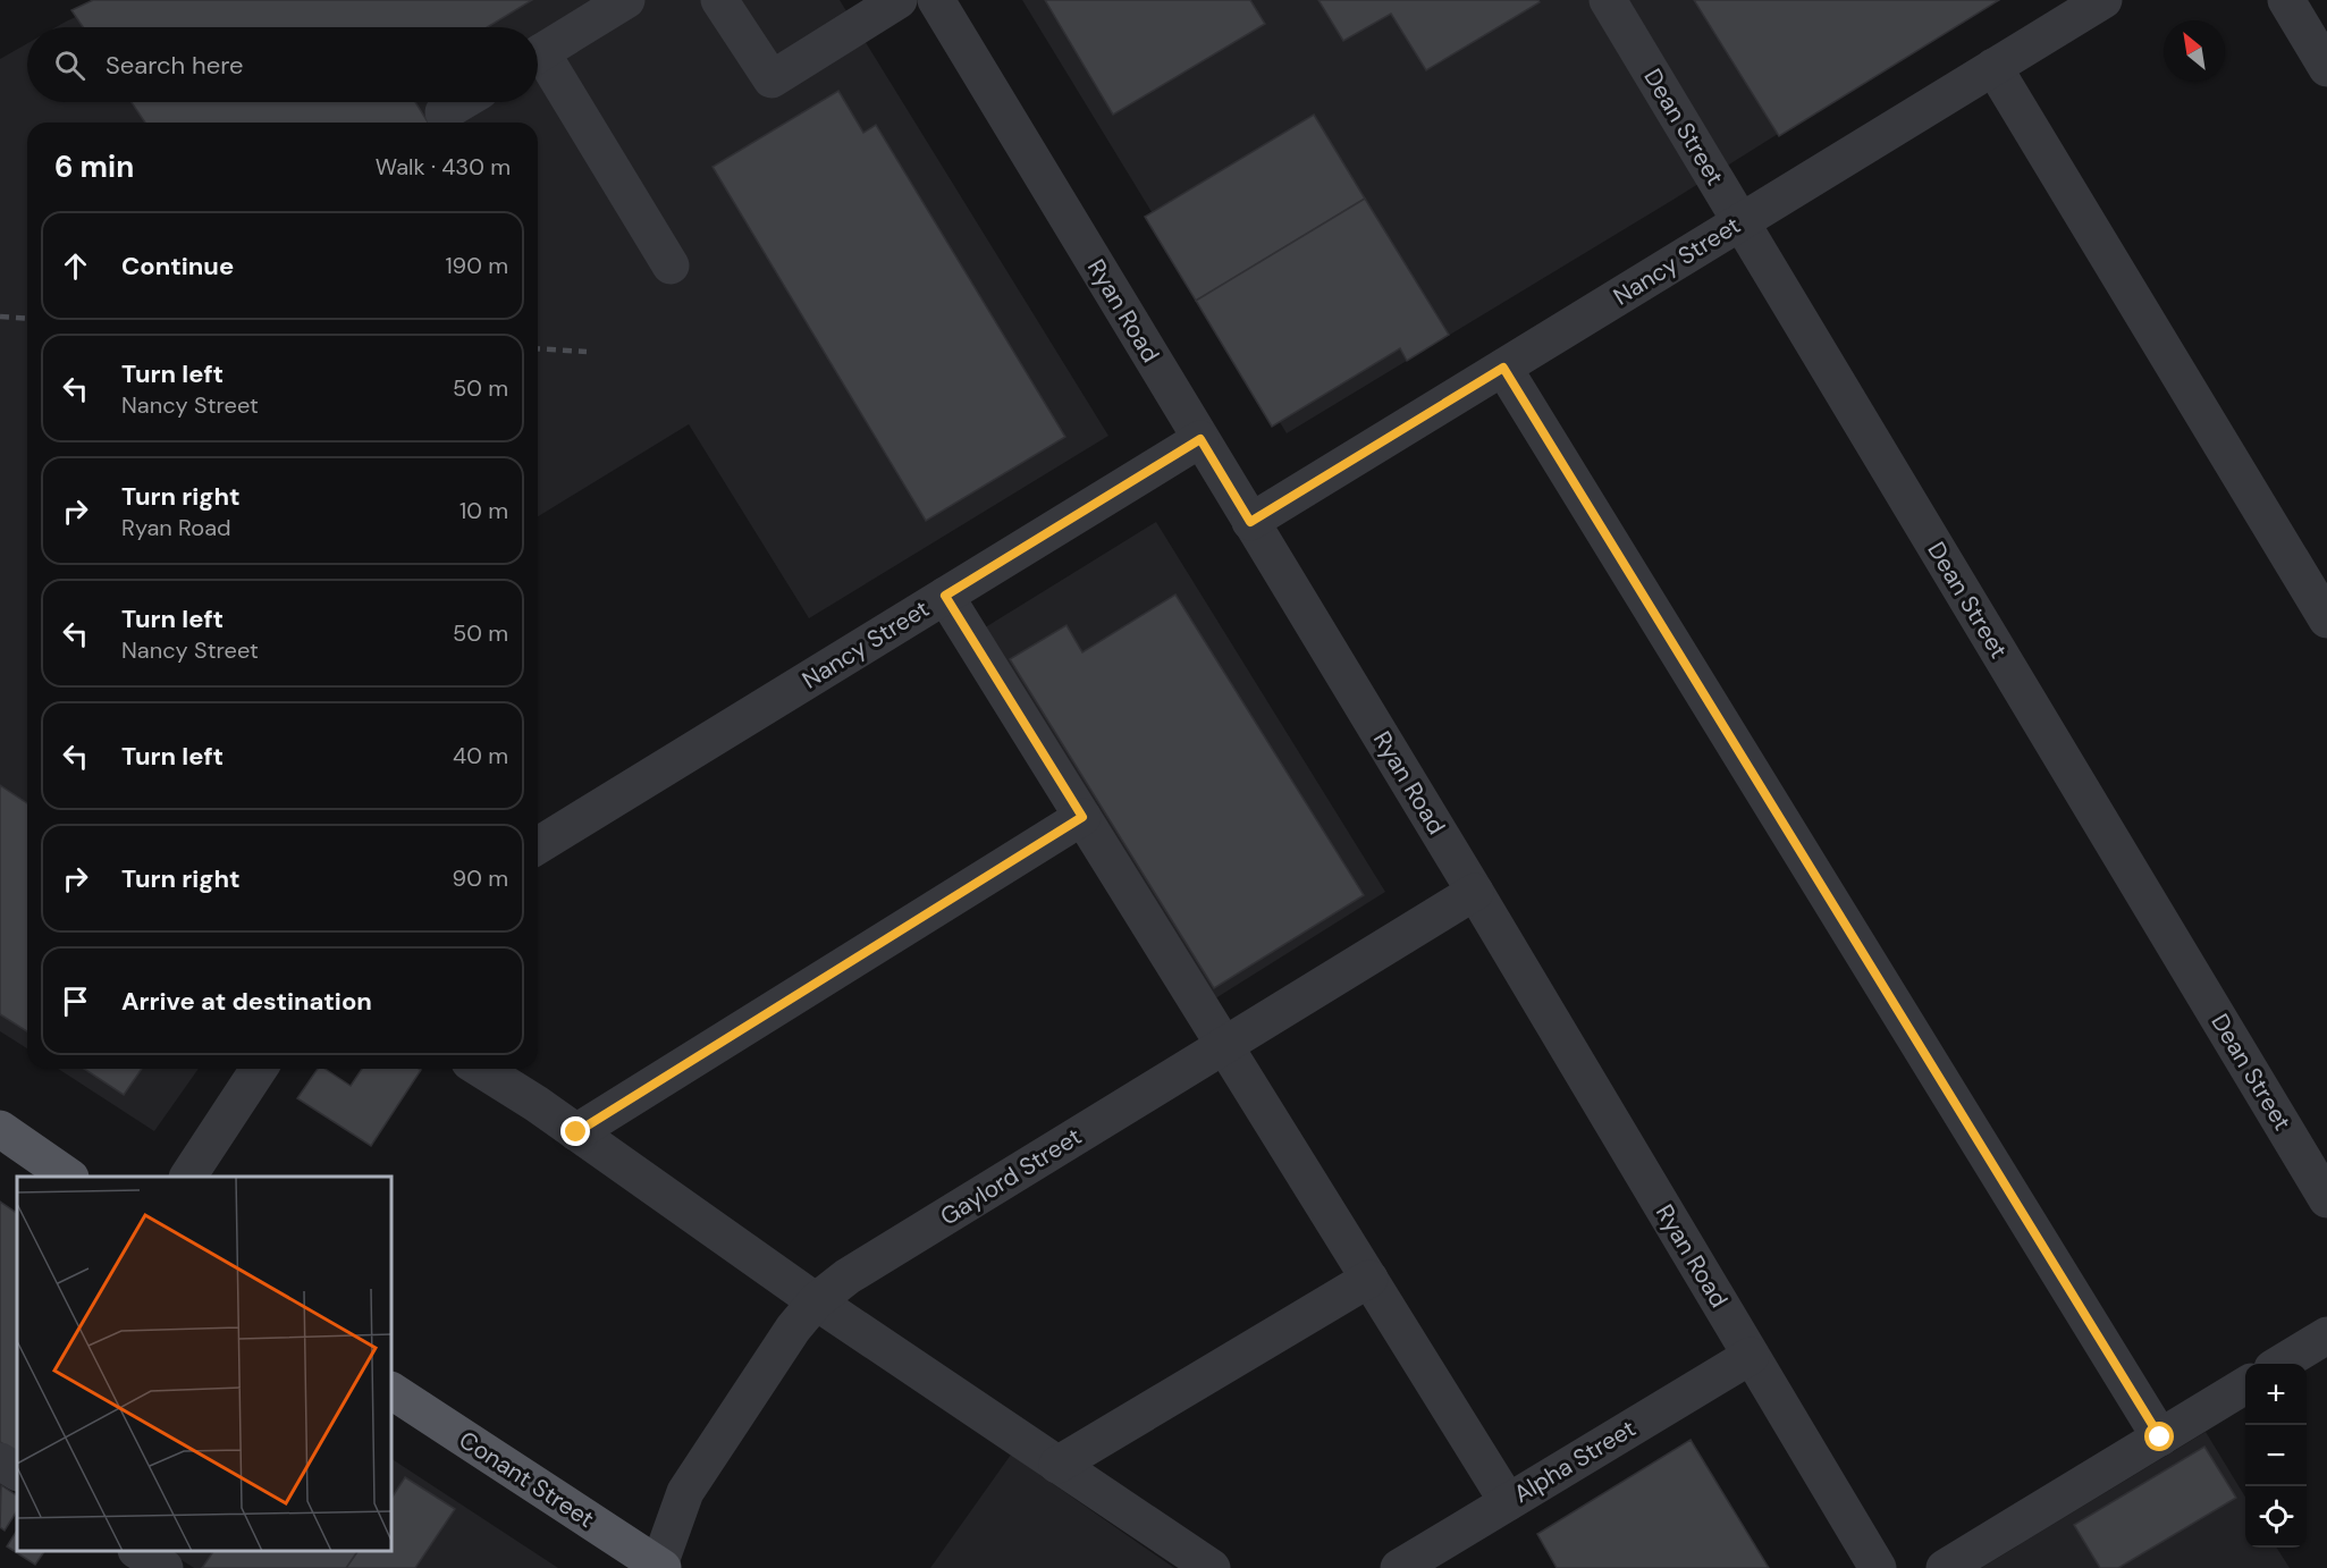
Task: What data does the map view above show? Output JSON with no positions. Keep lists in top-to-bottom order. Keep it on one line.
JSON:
{"streets":{"main road":["Conant Street"],"street":["Dean Street","Nancy Street","Ryan Road","Gaylord Street","Alpha Street"]},"crossings":[["Dean Street","Nancy Street"],["Nancy Street","Ryan Road"],["Ryan Road","Gaylord Street"],["Ryan Road","Alpha Street"],["Gaylord Street","Conant Street"]],"north":"top left","page":{"search":"Search here","heading":["6 min","Walk · 430 m"],"list":[["Continue","190 m"],["Turn left","Nancy Street","50 m"],["Turn right","Ryan Road","10 m"],["Turn left","Nancy Street","50 m"],["Turn left","40 m"],["Turn right","90 m"],"Arrive at destination"],"map_buttons":["+","−"]}}
